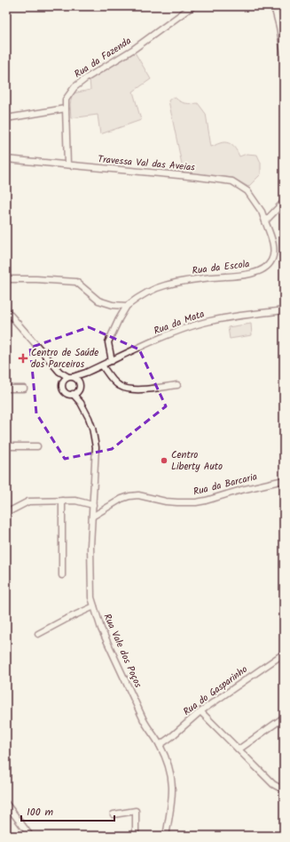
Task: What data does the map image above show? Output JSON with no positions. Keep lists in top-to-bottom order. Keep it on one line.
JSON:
{"streets":{"street":["Rua da Fazenda","Travessa Val das Aveias","Rua da Escola","Rua da Mata","Rua da Barcaria","Rua Vale dos Poços","Rua do Gasparinho"]},"crossings":[["Rua da Fazenda","Travessa Val das Aveias"],["Travessa Val das Aveias","Rua da Escola"],["Rua da Escola","Rua da Mata"],["Rua da Mata","Rua Vale dos Poços"],["Rua da Barcaria","Rua Vale dos Poços"],["Rua Vale dos Poços","Rua do Gasparinho"]],"places":{"health":["Centro de Saúde dos Parceiros"],"other":["Centro Liberty Auto"]},"scale_bar":"100 m"}
